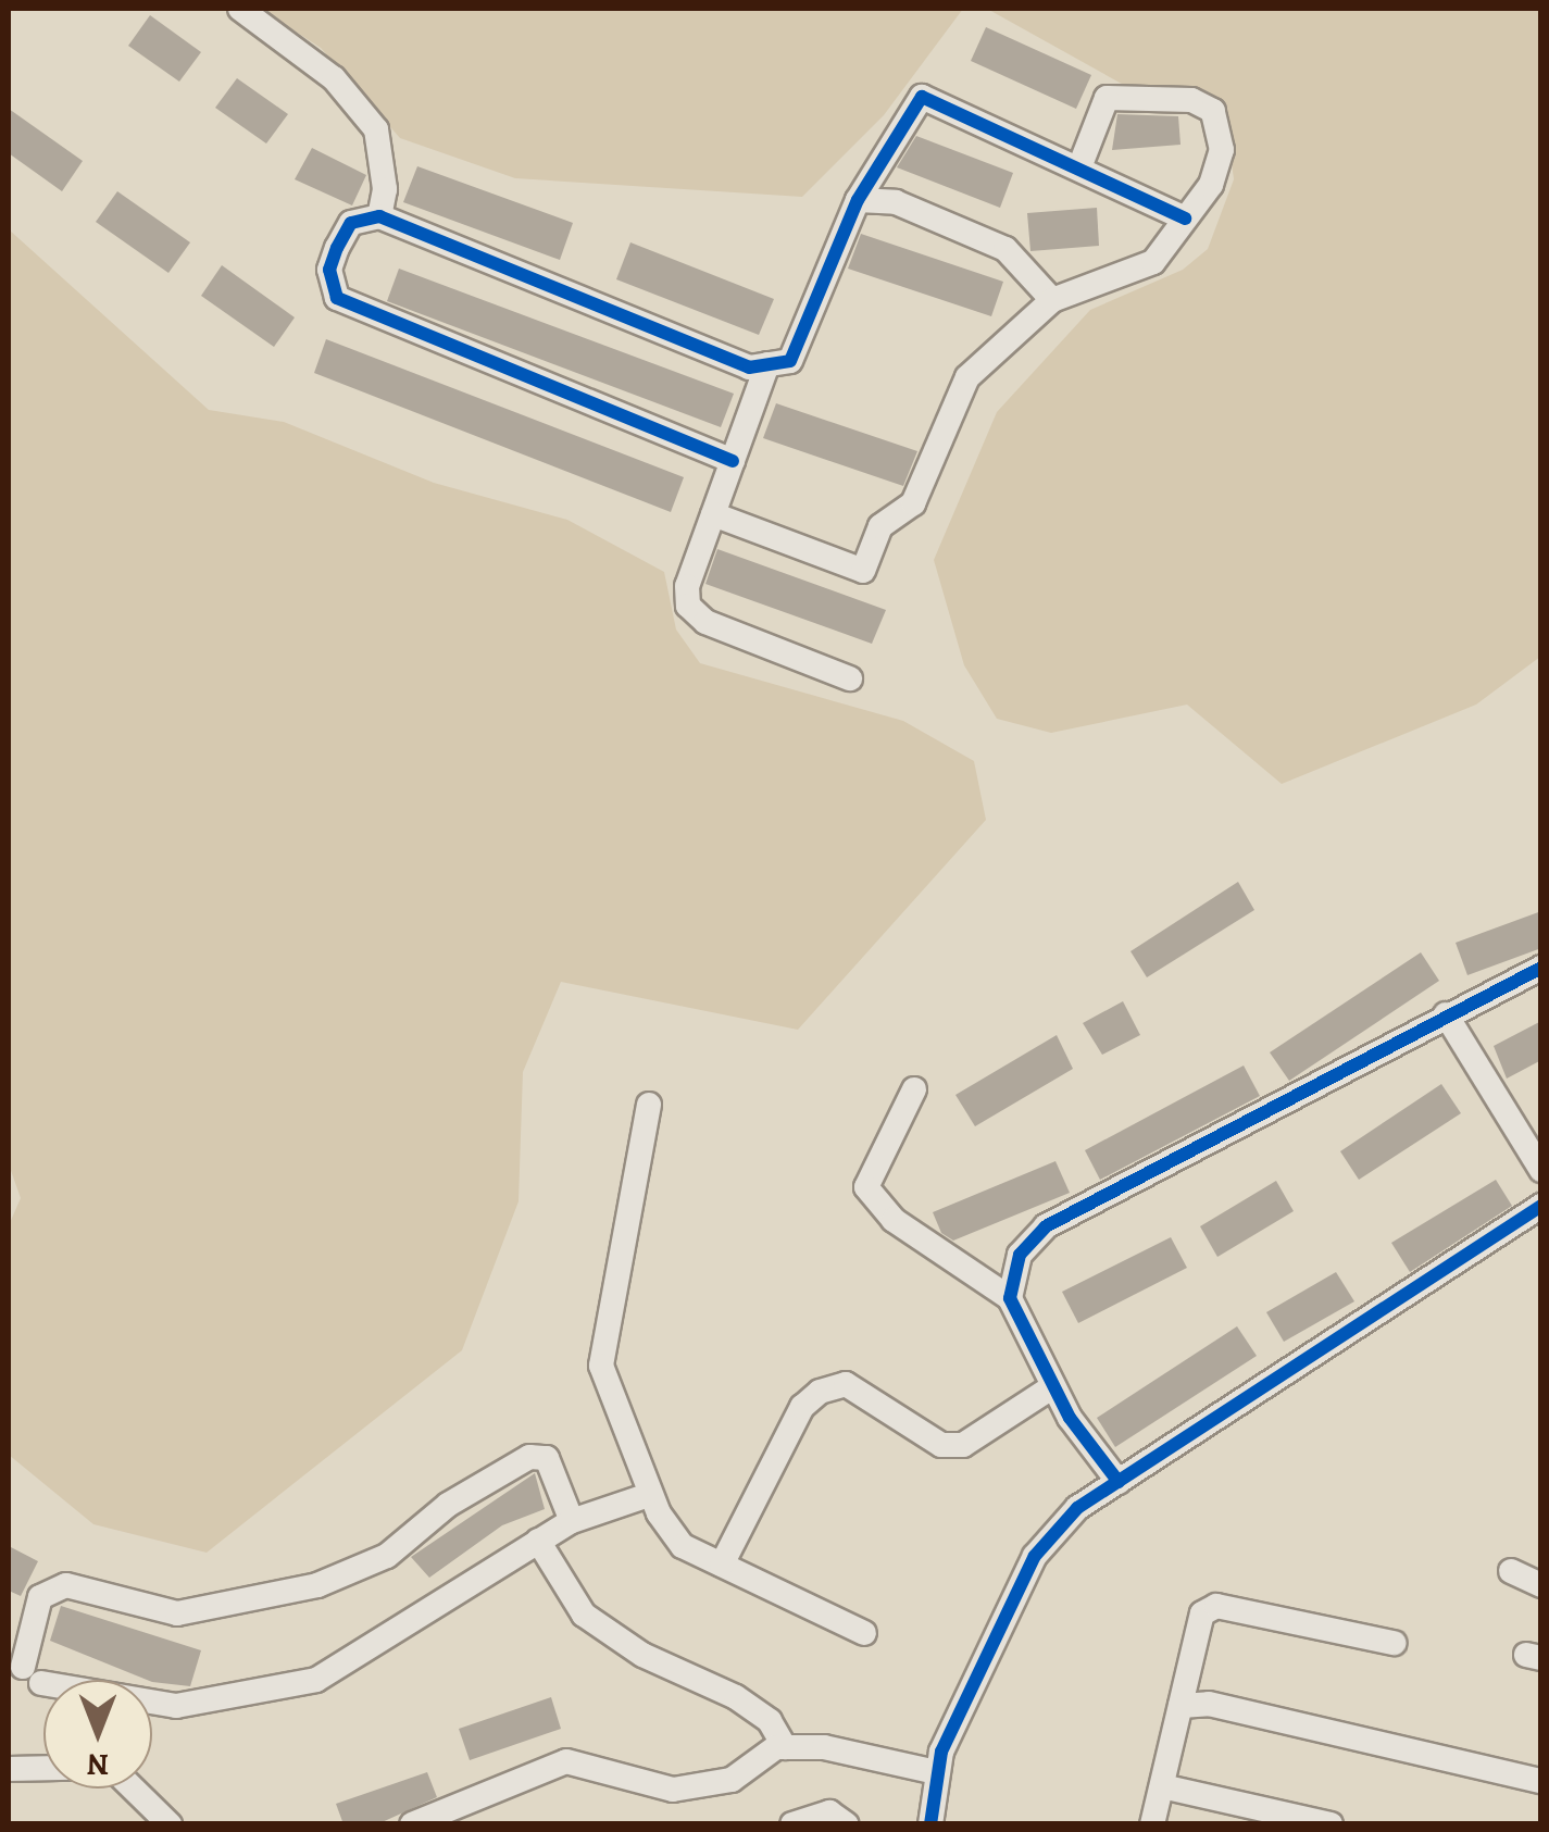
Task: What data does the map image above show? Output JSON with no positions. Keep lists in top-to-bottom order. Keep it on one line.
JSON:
{"north":"bottom"}
